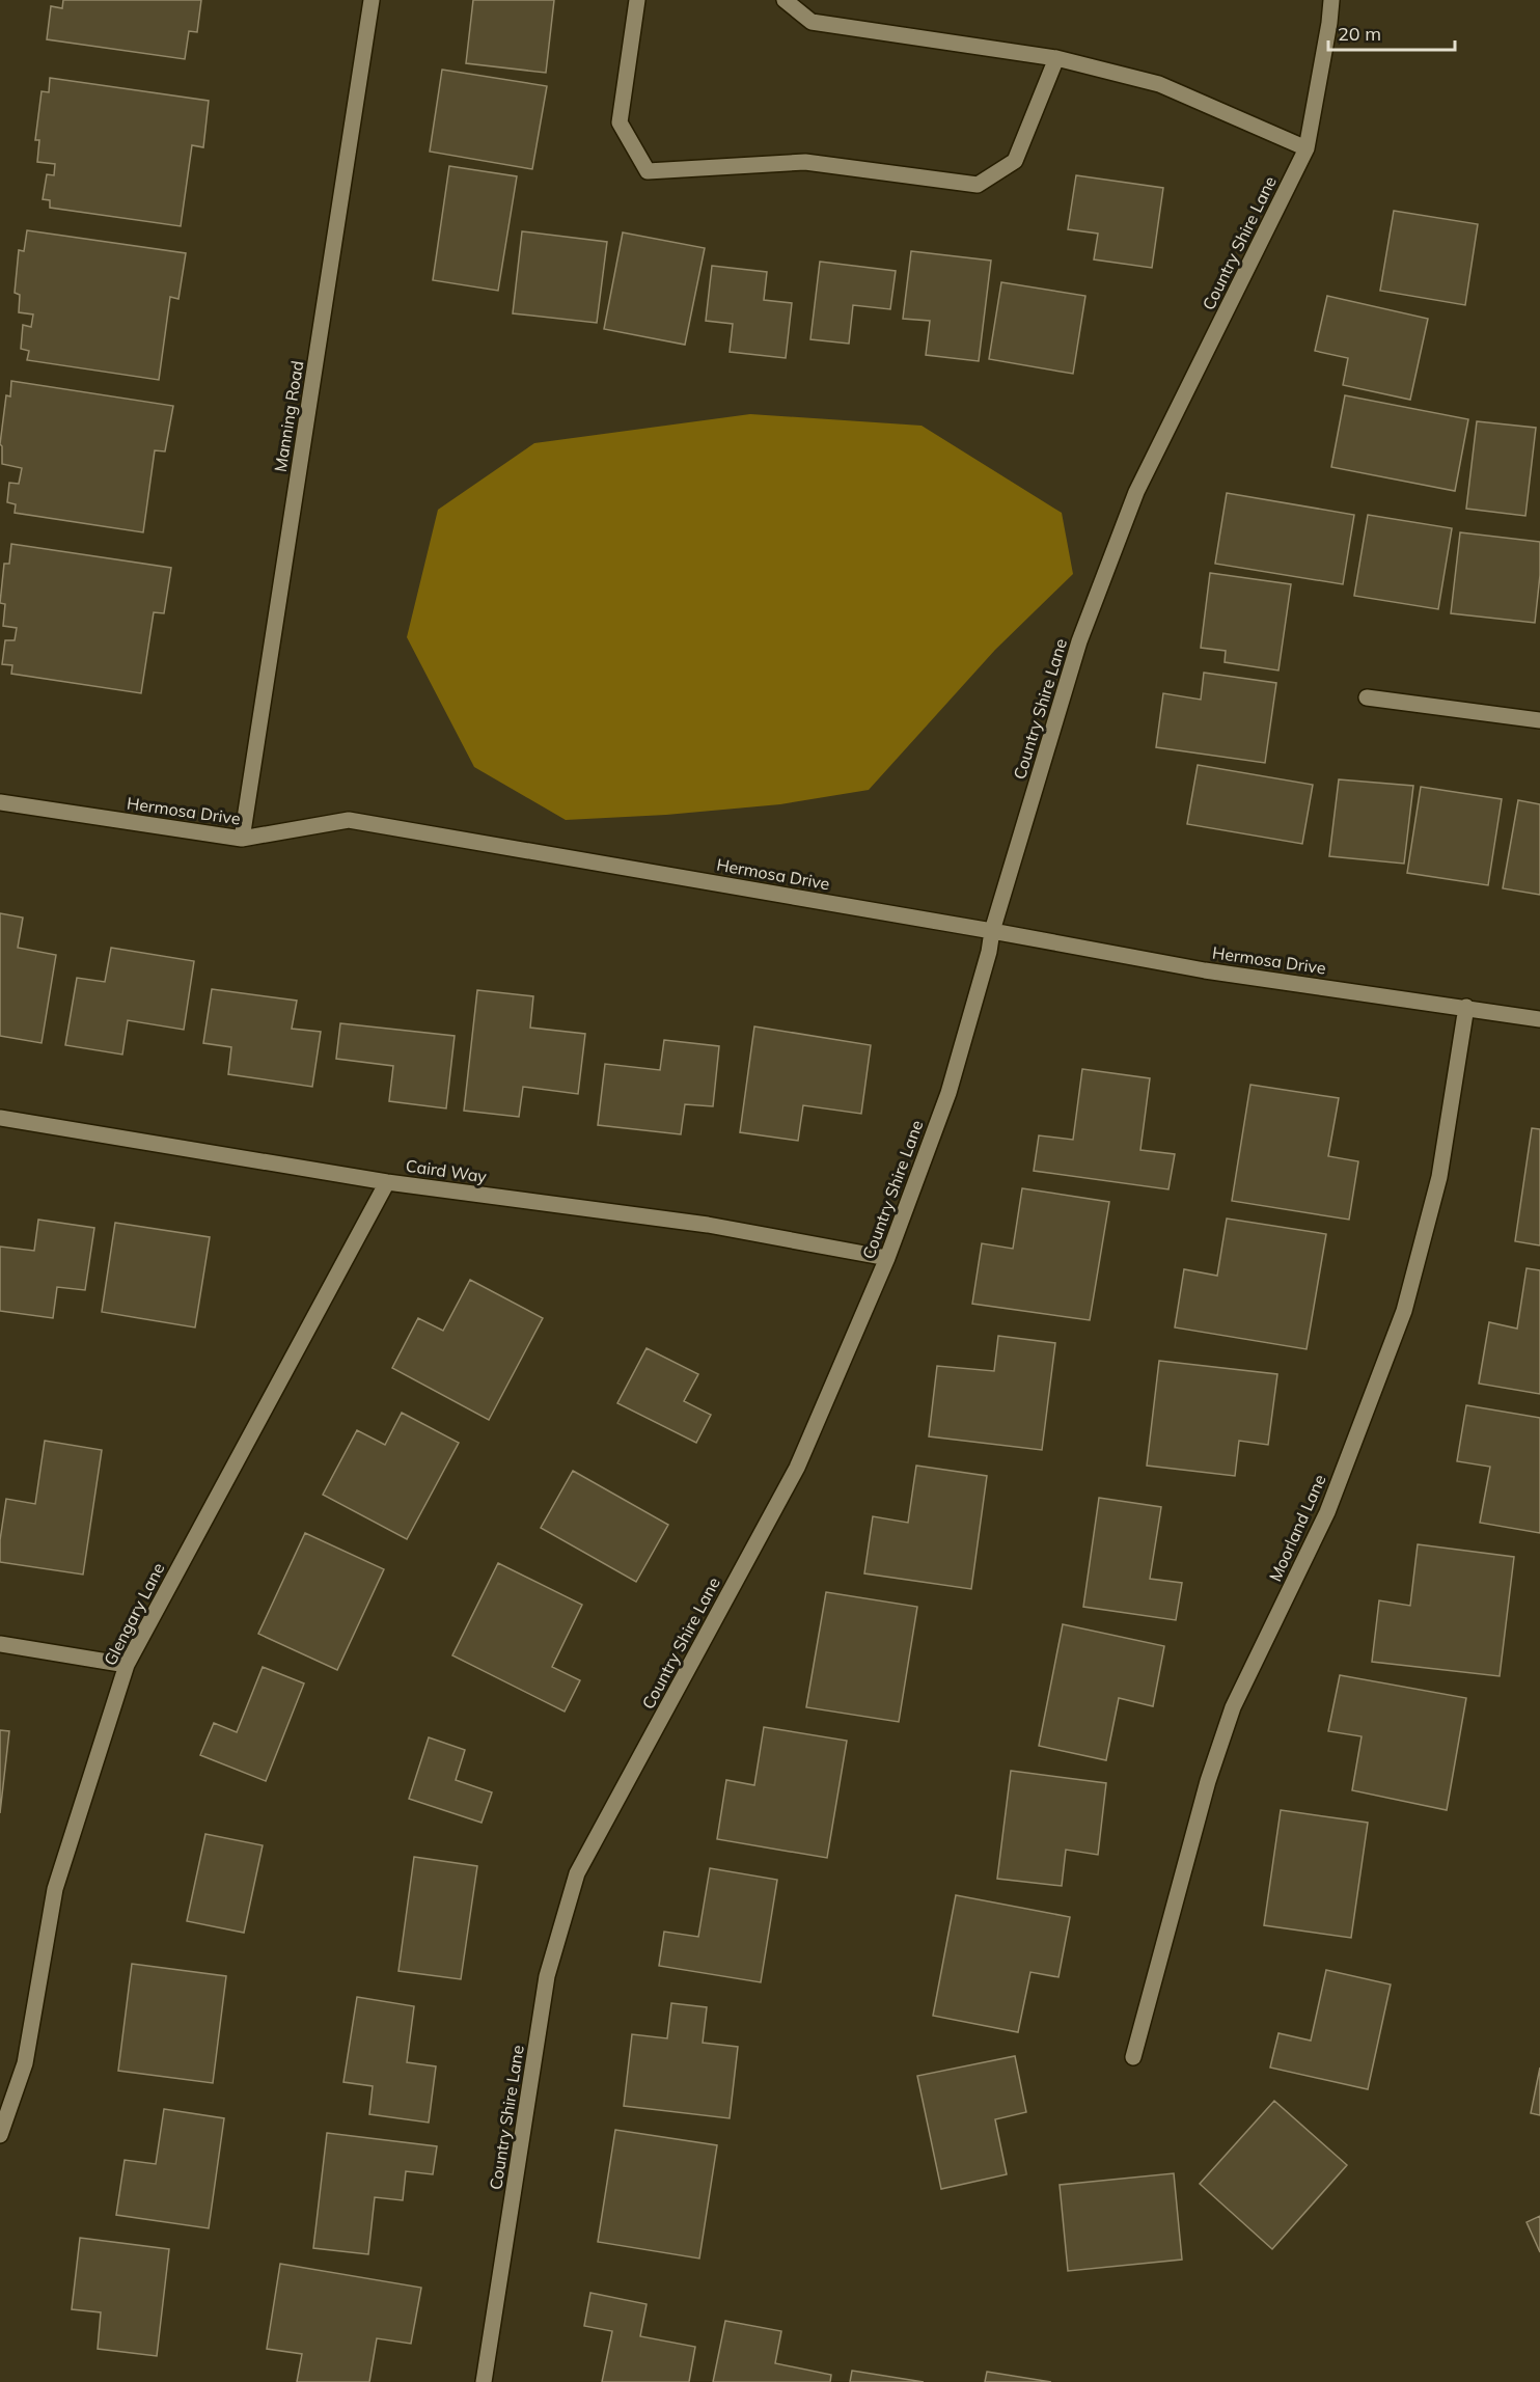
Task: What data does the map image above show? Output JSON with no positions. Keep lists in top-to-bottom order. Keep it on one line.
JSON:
{"streets":{"street":["Country Shire Lane","Manning Road","Hermosa Drive","Caird Way","Moorland Lane","Glengary Lane"]},"crossings":[["Country Shire Lane","Hermosa Drive"],["Country Shire Lane","Caird Way"],["Manning Road","Hermosa Drive"],["Hermosa Drive","Moorland Lane"],["Caird Way","Glengary Lane"]],"scale_bar":"20 m"}
